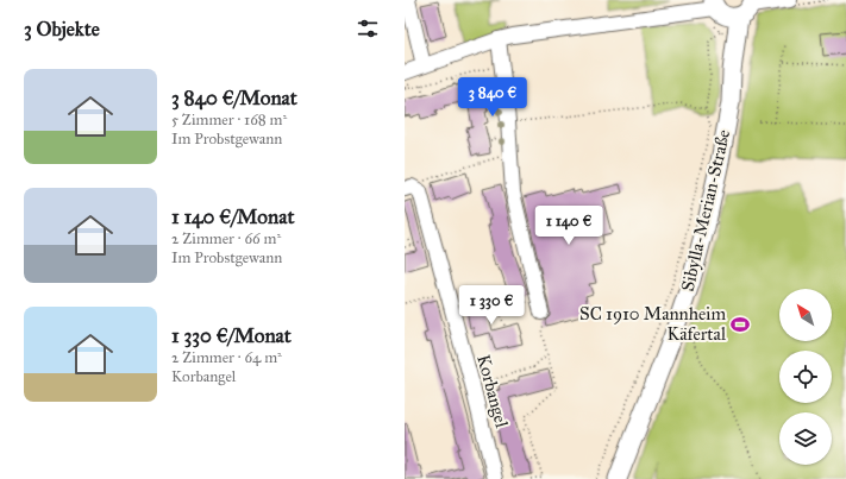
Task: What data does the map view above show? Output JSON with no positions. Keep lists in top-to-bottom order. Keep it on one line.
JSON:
{"streets":{"main road":["Sibylla-Merian-Straße"],"street":["Korbangel"]},"places":{"sports":["SC 1910 Mannheim Käfertal"]},"north":"top left","page":{"heading":"3 Objekte","list":[{"name":"3 840 €/Monat","note":"5 Zimmer · 168 m² · Im Probstgewann"},{"name":"1 140 €/Monat","note":"2 Zimmer · 66 m² · Im Probstgewann"},{"name":"1 330 €/Monat","note":"2 Zimmer · 64 m² · Korbangel"}],"price":["3 840 €","1 140 €","1 330 €"]}}
